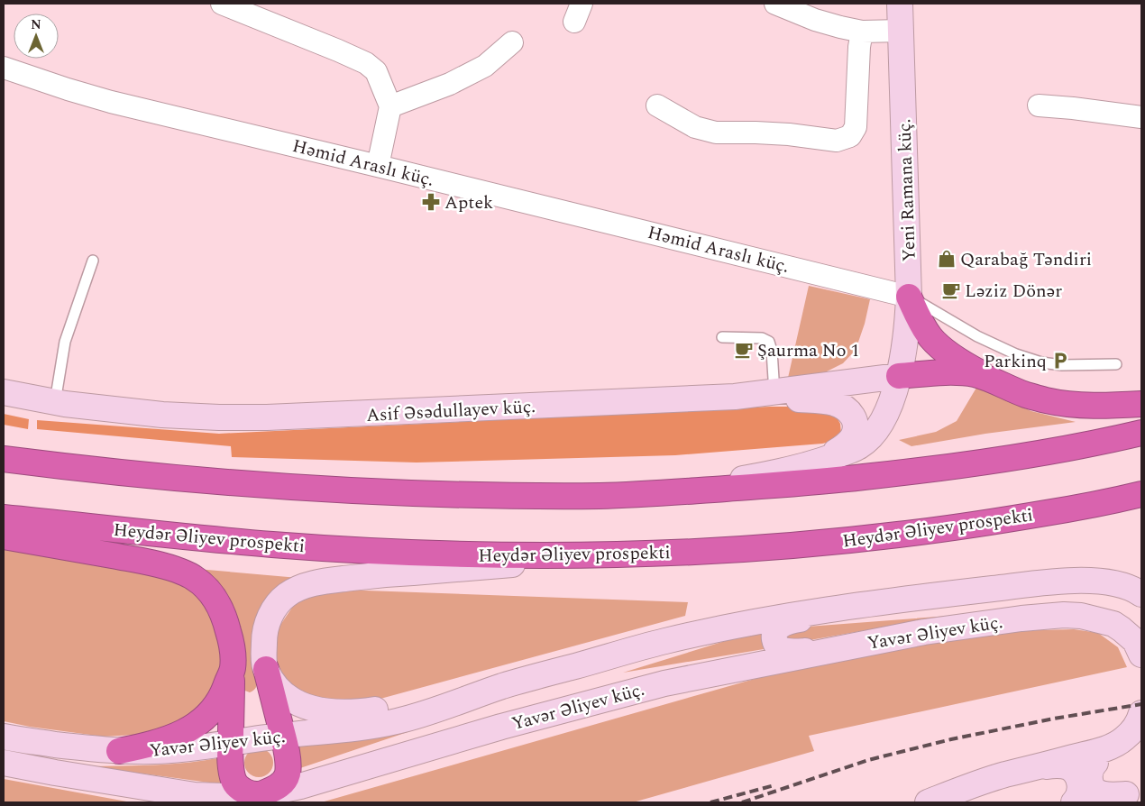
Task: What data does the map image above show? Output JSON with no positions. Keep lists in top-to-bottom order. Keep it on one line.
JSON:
{"streets":{"highway":["Heydər Əliyev prospekti"],"main road":["Yeni Ramana küç.","Asif Əsədullayev küç.","Yavər Əliyev küç."],"street":["Həmid Araslı küç."]},"crossings":[["Həmid Araslı küç.","Yeni Ramana küç."],["Yeni Ramana küç.","Asif Əsədullayev küç."]],"places":{"pharmacy":["Aptek"],"shop":["Qarabağ Təndiri"],"cafe":["Ləziz Dönər","Şaurma No 1"],"parking":["Parkinq"]},"north":"top"}
